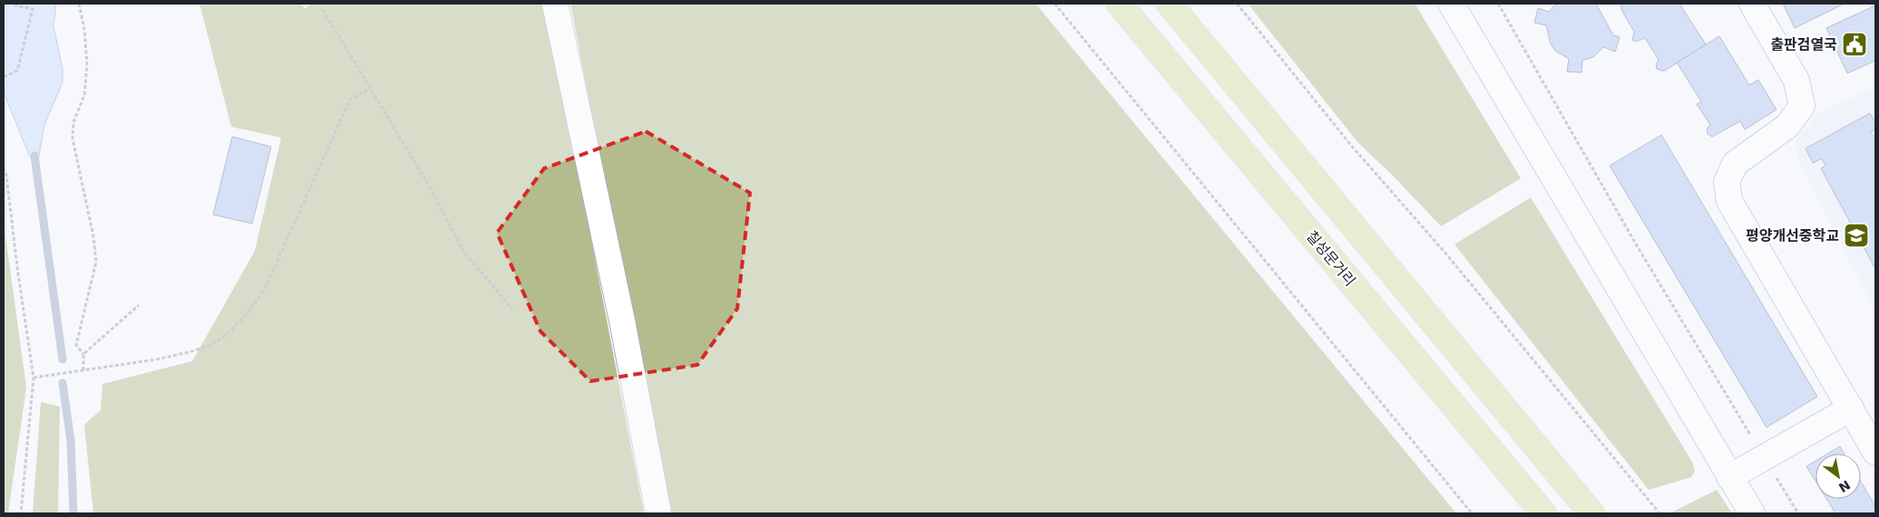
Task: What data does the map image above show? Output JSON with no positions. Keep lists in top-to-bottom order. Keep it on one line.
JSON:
{"streets":{"main road":["칠성문거리"]},"places":{"public building":["출판검열국"],"school or university":["평양개선중학교"]},"north":"bottom right"}
